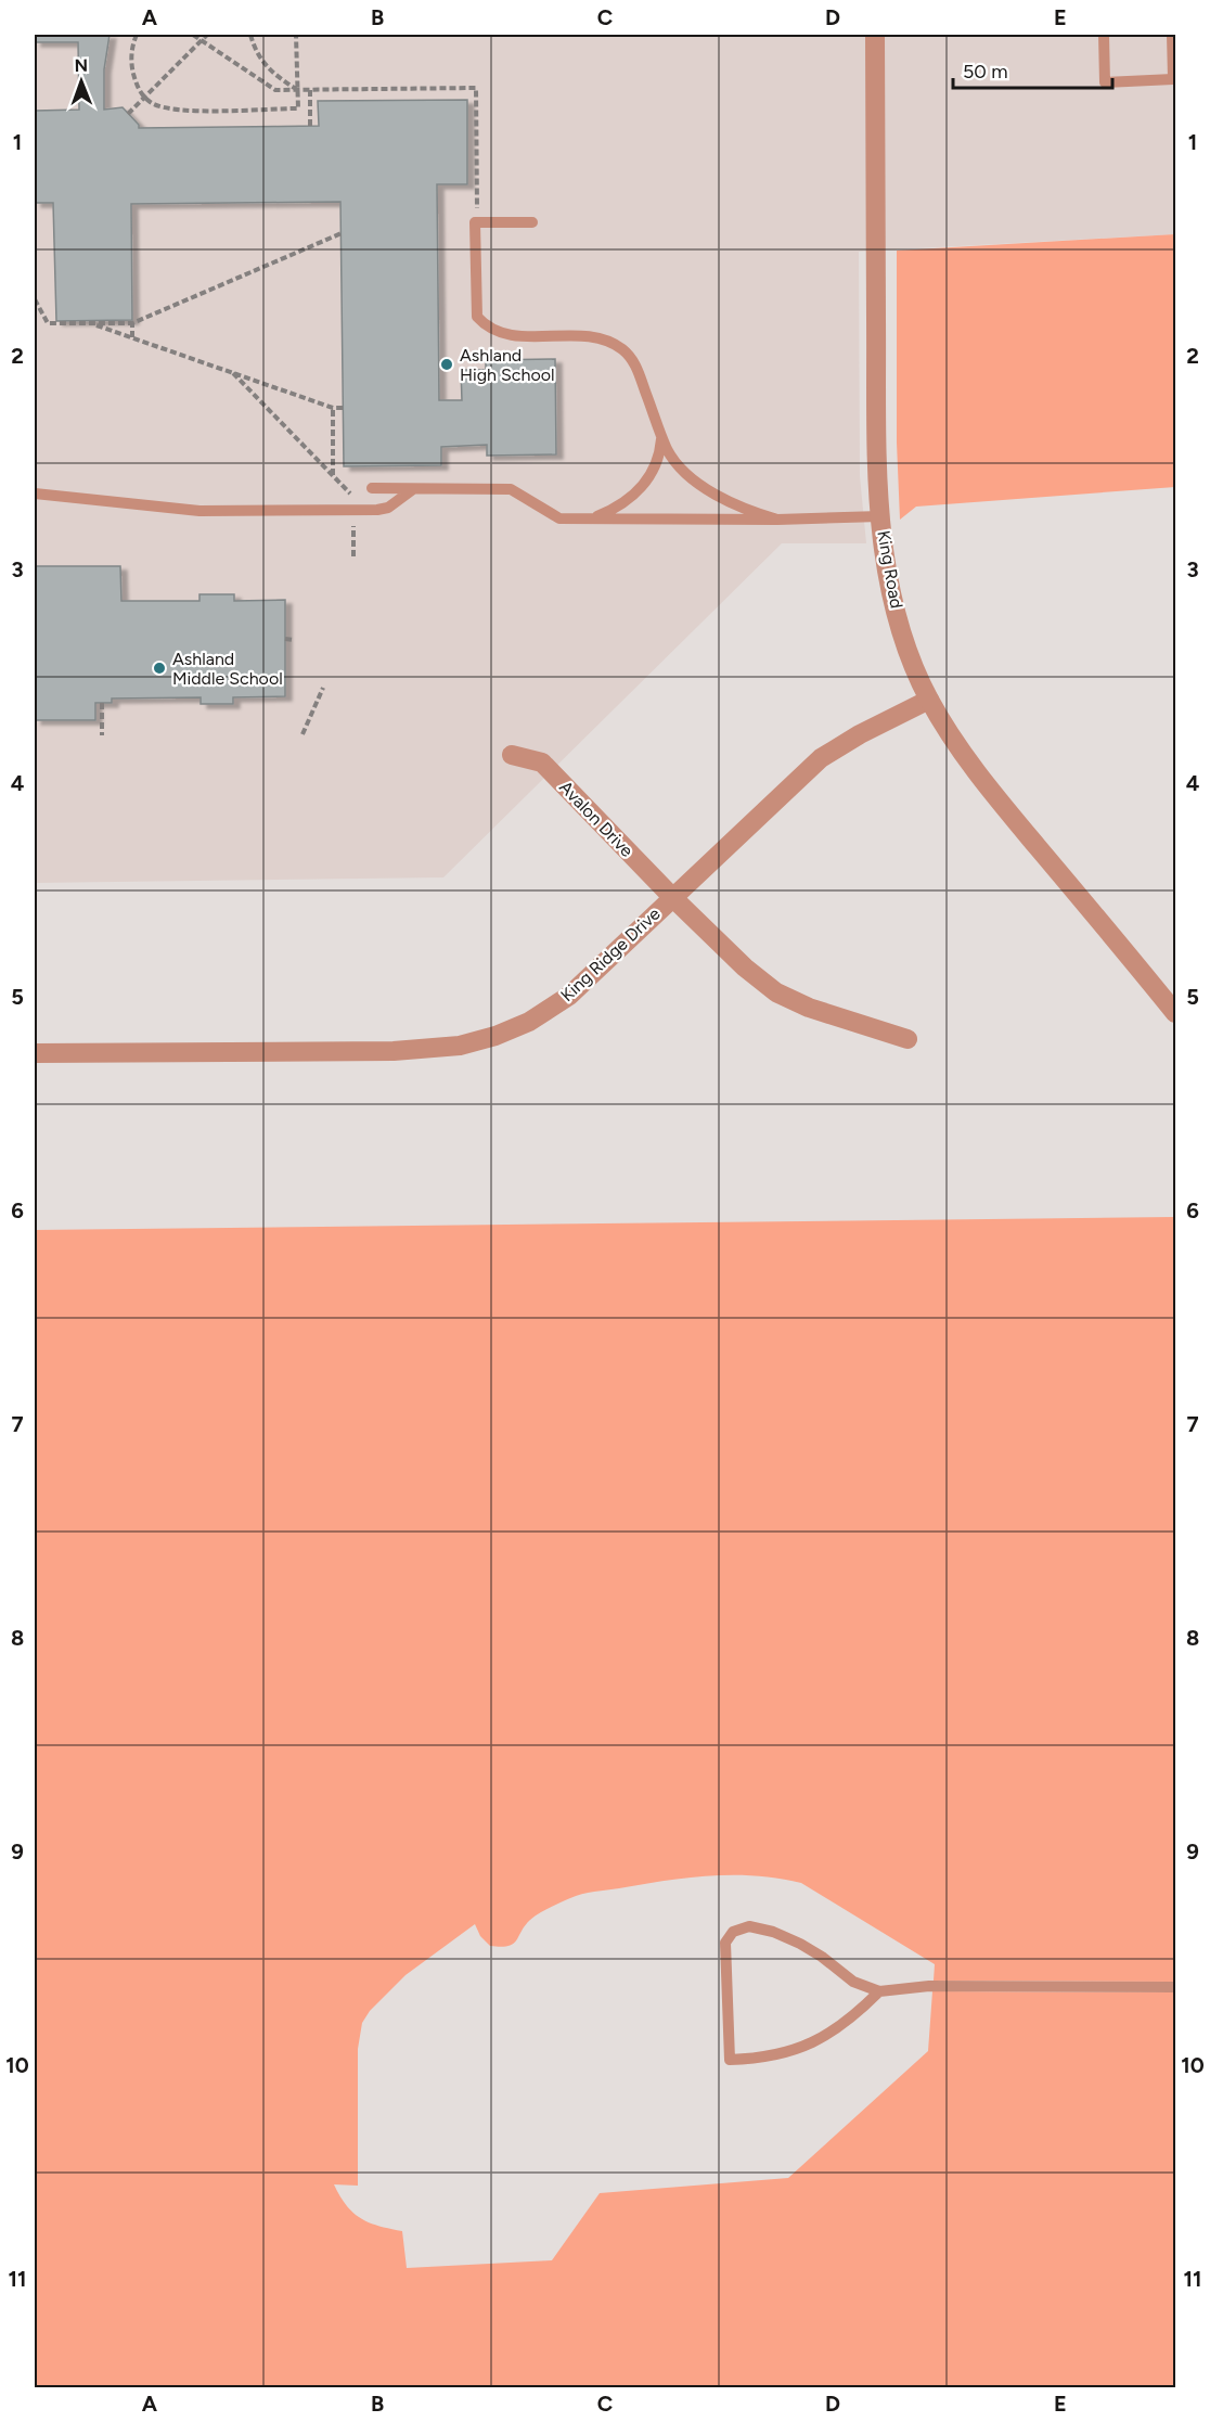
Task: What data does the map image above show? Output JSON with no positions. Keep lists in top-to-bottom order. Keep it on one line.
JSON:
{"streets":{"street":["King Road","Avalon Drive","King Ridge Drive"]},"crossings":[["King Road","King Ridge Drive"],["Avalon Drive","King Ridge Drive"]],"places":["Ashland High School","Ashland Middle School"],"scale_bar":"50 m","north":"top","grid":{"columns":["A","B","C","D","E"],"rows":["1","2","3","4","5","6","7","8","9","10","11"]}}
